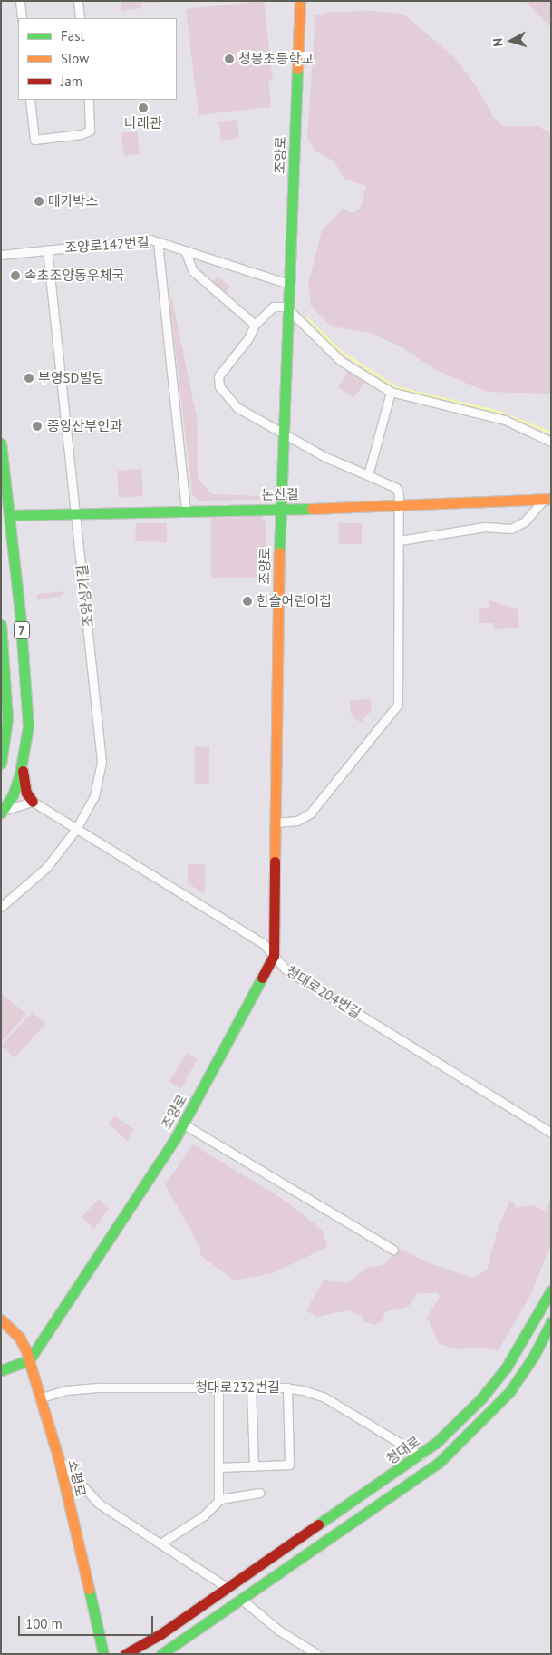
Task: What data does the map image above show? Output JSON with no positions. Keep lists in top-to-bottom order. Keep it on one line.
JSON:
{"streets":{"street":["조양로","조양로142번길","논산길","조양상가길","7","청대로204번길","청대로232번길","청대로","소평로"]},"crossings":[["조양로","조양로142번길"],["조양로","논산길"],["조양로","청대로204번길"],["조양로","소평로"],["조양로142번길","조양상가길"],["논산길","조양상가길"],["논산길","7"],["조양상가길","청대로204번길"],["청대로232번길","청대로"],["청대로232번길","소평로"]],"places":["청봉초등학교","나래관","메가박스","속초조양동우체국","부영SD빌딩","중앙산부인과","한슬어린이집"],"legend":["Fast","Slow","Jam"],"scale_bar":"100 m","north":"left"}
